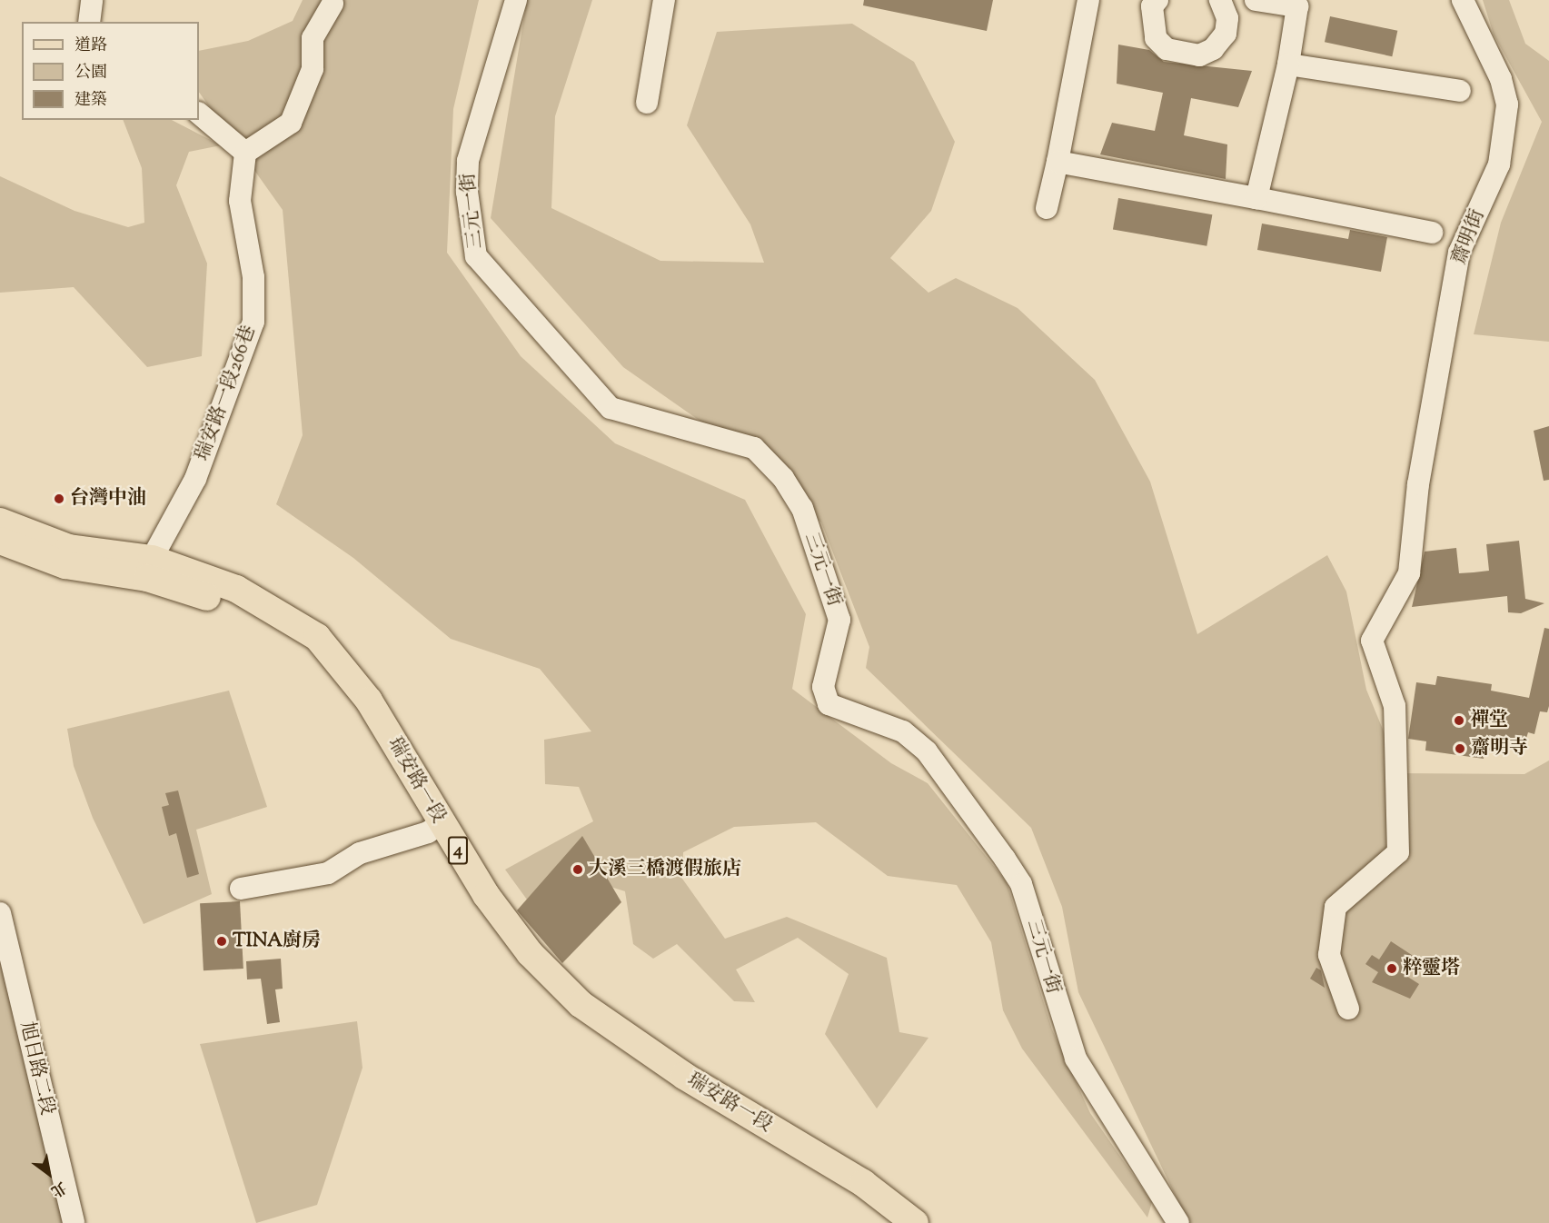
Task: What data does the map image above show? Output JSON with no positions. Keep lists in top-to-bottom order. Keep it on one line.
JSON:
{"streets":{"main road":["瑞安路一段","4"],"street":["三元一街","齋明街","瑞安路一段266巷","旭日路二段"]},"crossings":[["瑞安路一段266巷","瑞安路一段"]],"places":["台灣中油","禪堂","齋明寺","大溪三橋渡假旅店","TINA廚房","粹靈塔"],"legend":["道路","公園","建築"],"north":"bottom right"}
